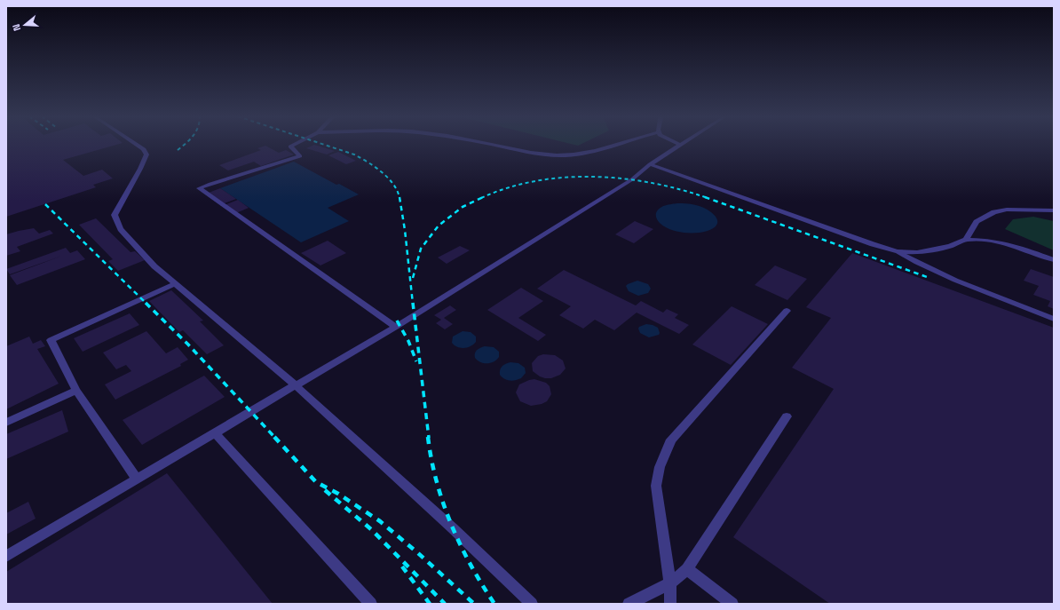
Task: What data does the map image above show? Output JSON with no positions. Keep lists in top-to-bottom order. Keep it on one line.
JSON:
{"north":"left"}
